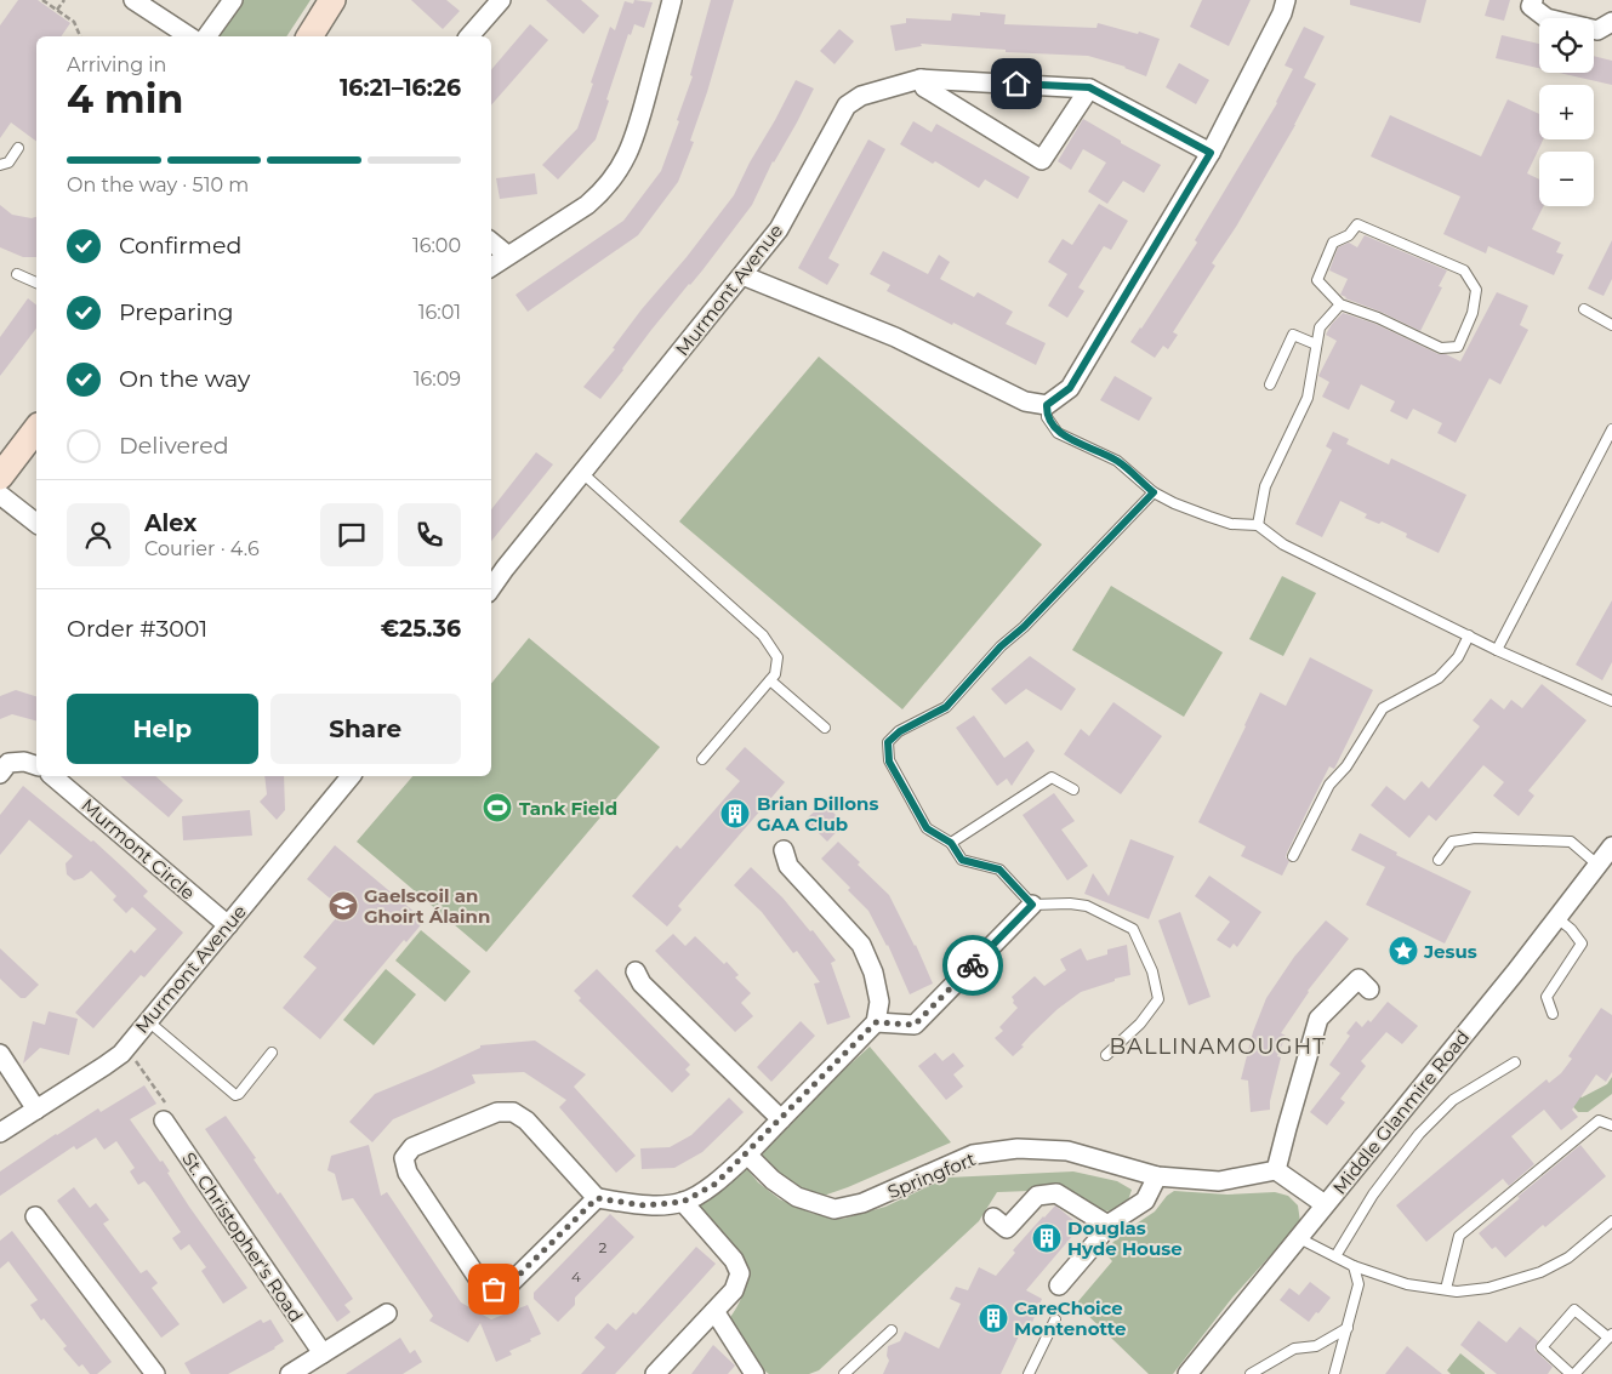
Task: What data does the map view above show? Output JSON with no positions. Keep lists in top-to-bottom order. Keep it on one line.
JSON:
{"streets":{"street":["Murmont Avenue","Murmont Circle","Middle Glanmire Road","Springfort","St. Christopher's Road"]},"crossings":[["Murmont Avenue","Murmont Circle"]],"districts":["BALLINAMOUGHT"],"places":{"sports":["Tank Field"],"building":["Brian Dillons GAA Club","Douglas Hyde House","CareChoice Montenotte"],"school or university":["Gaelscoil an Ghoirt Álainn"],"place":["Jesus"]},"house_numbers":["2","4"],"page":{"map_buttons":["+","−"],"heading":["4 min","Arriving in","16:21–16:26"],"panel":["Alex","Courier · 4.6","Order #3001","€25.36"],"bar":"On the way · 510 m","list":[["Confirmed","16:00"],["Preparing","16:01"],["On the way","16:09"],"Delivered"],"buttons":["Help","Share"]}}
